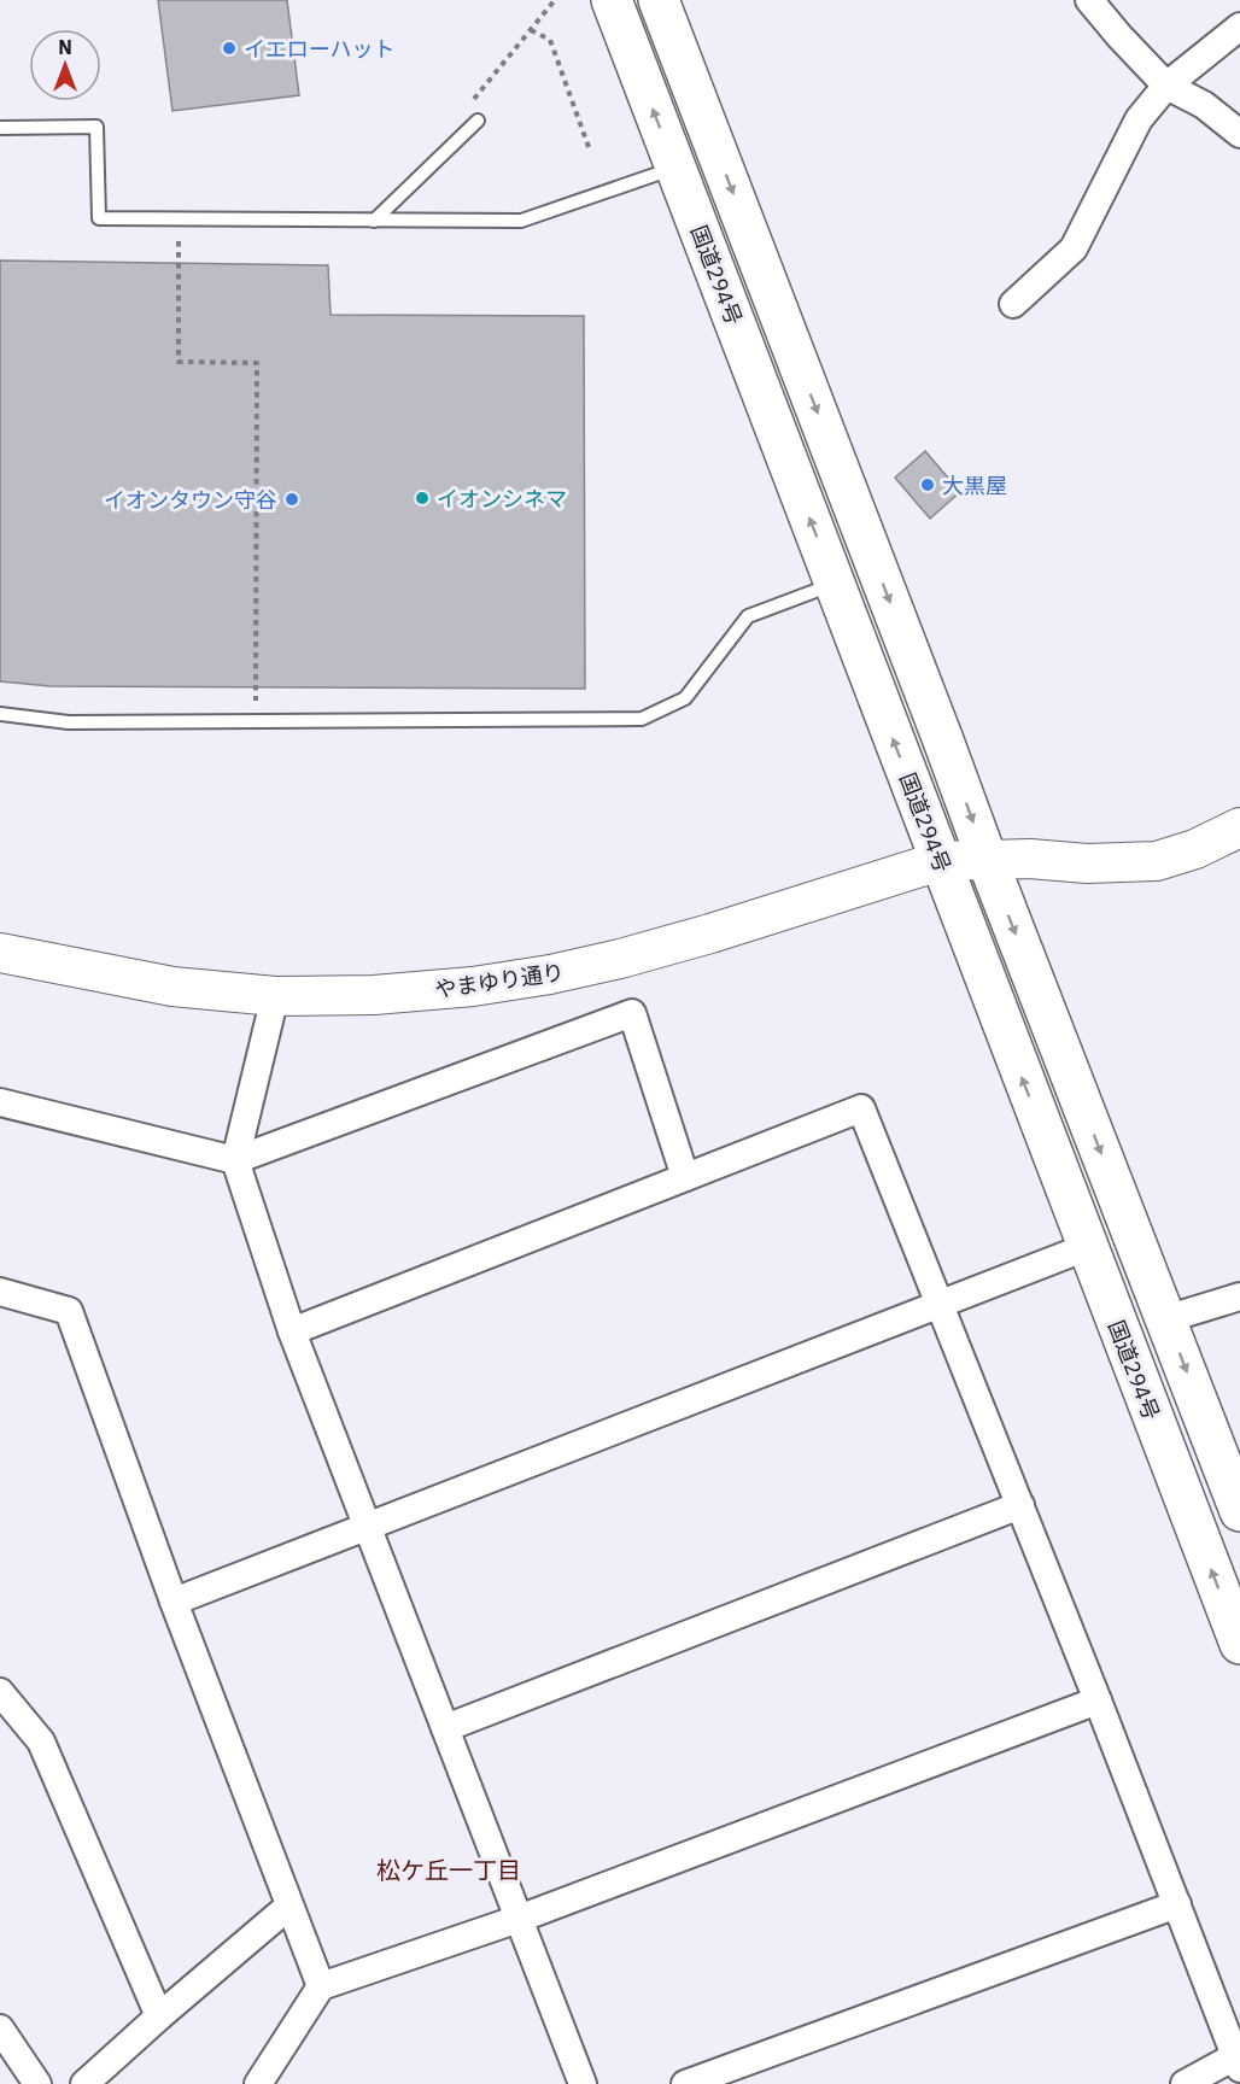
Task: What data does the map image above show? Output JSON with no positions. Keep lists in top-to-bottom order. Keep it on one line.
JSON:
{"streets":{"highway":["国道294号"],"street":["やまゆり通り"]},"crossings":[["国道294号","やまゆり通り"]],"districts":["松ケ丘一丁目"],"places":["イエローハット","大黒屋","イオンシネマ","イオンタウン守谷"],"north":"top"}
